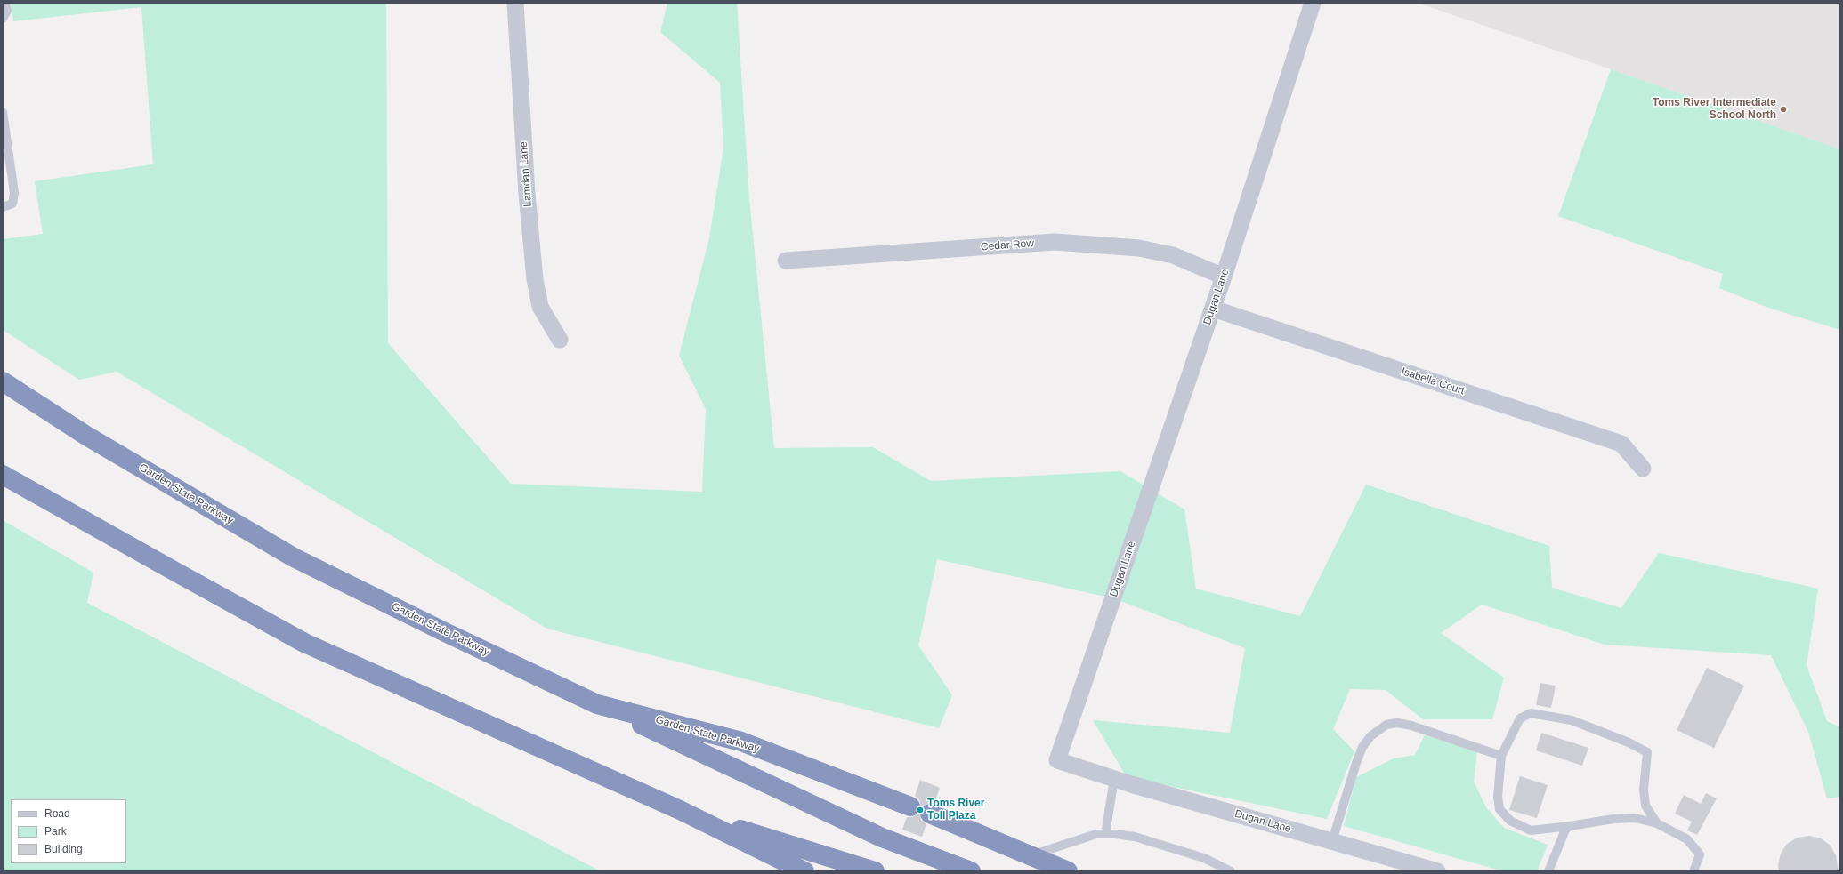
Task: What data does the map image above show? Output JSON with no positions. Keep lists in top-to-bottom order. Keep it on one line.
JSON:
{"streets":{"highway":["Garden State Parkway"],"street":["Lamdan Lane","Cedar Row","Dugan Lane","Isabella Court"]},"crossings":[["Cedar Row","Dugan Lane"],["Dugan Lane","Isabella Court"]],"places":["Toms River Intermediate School North","Toms River Toll Plaza"],"legend":["Road","Park","Building"]}
